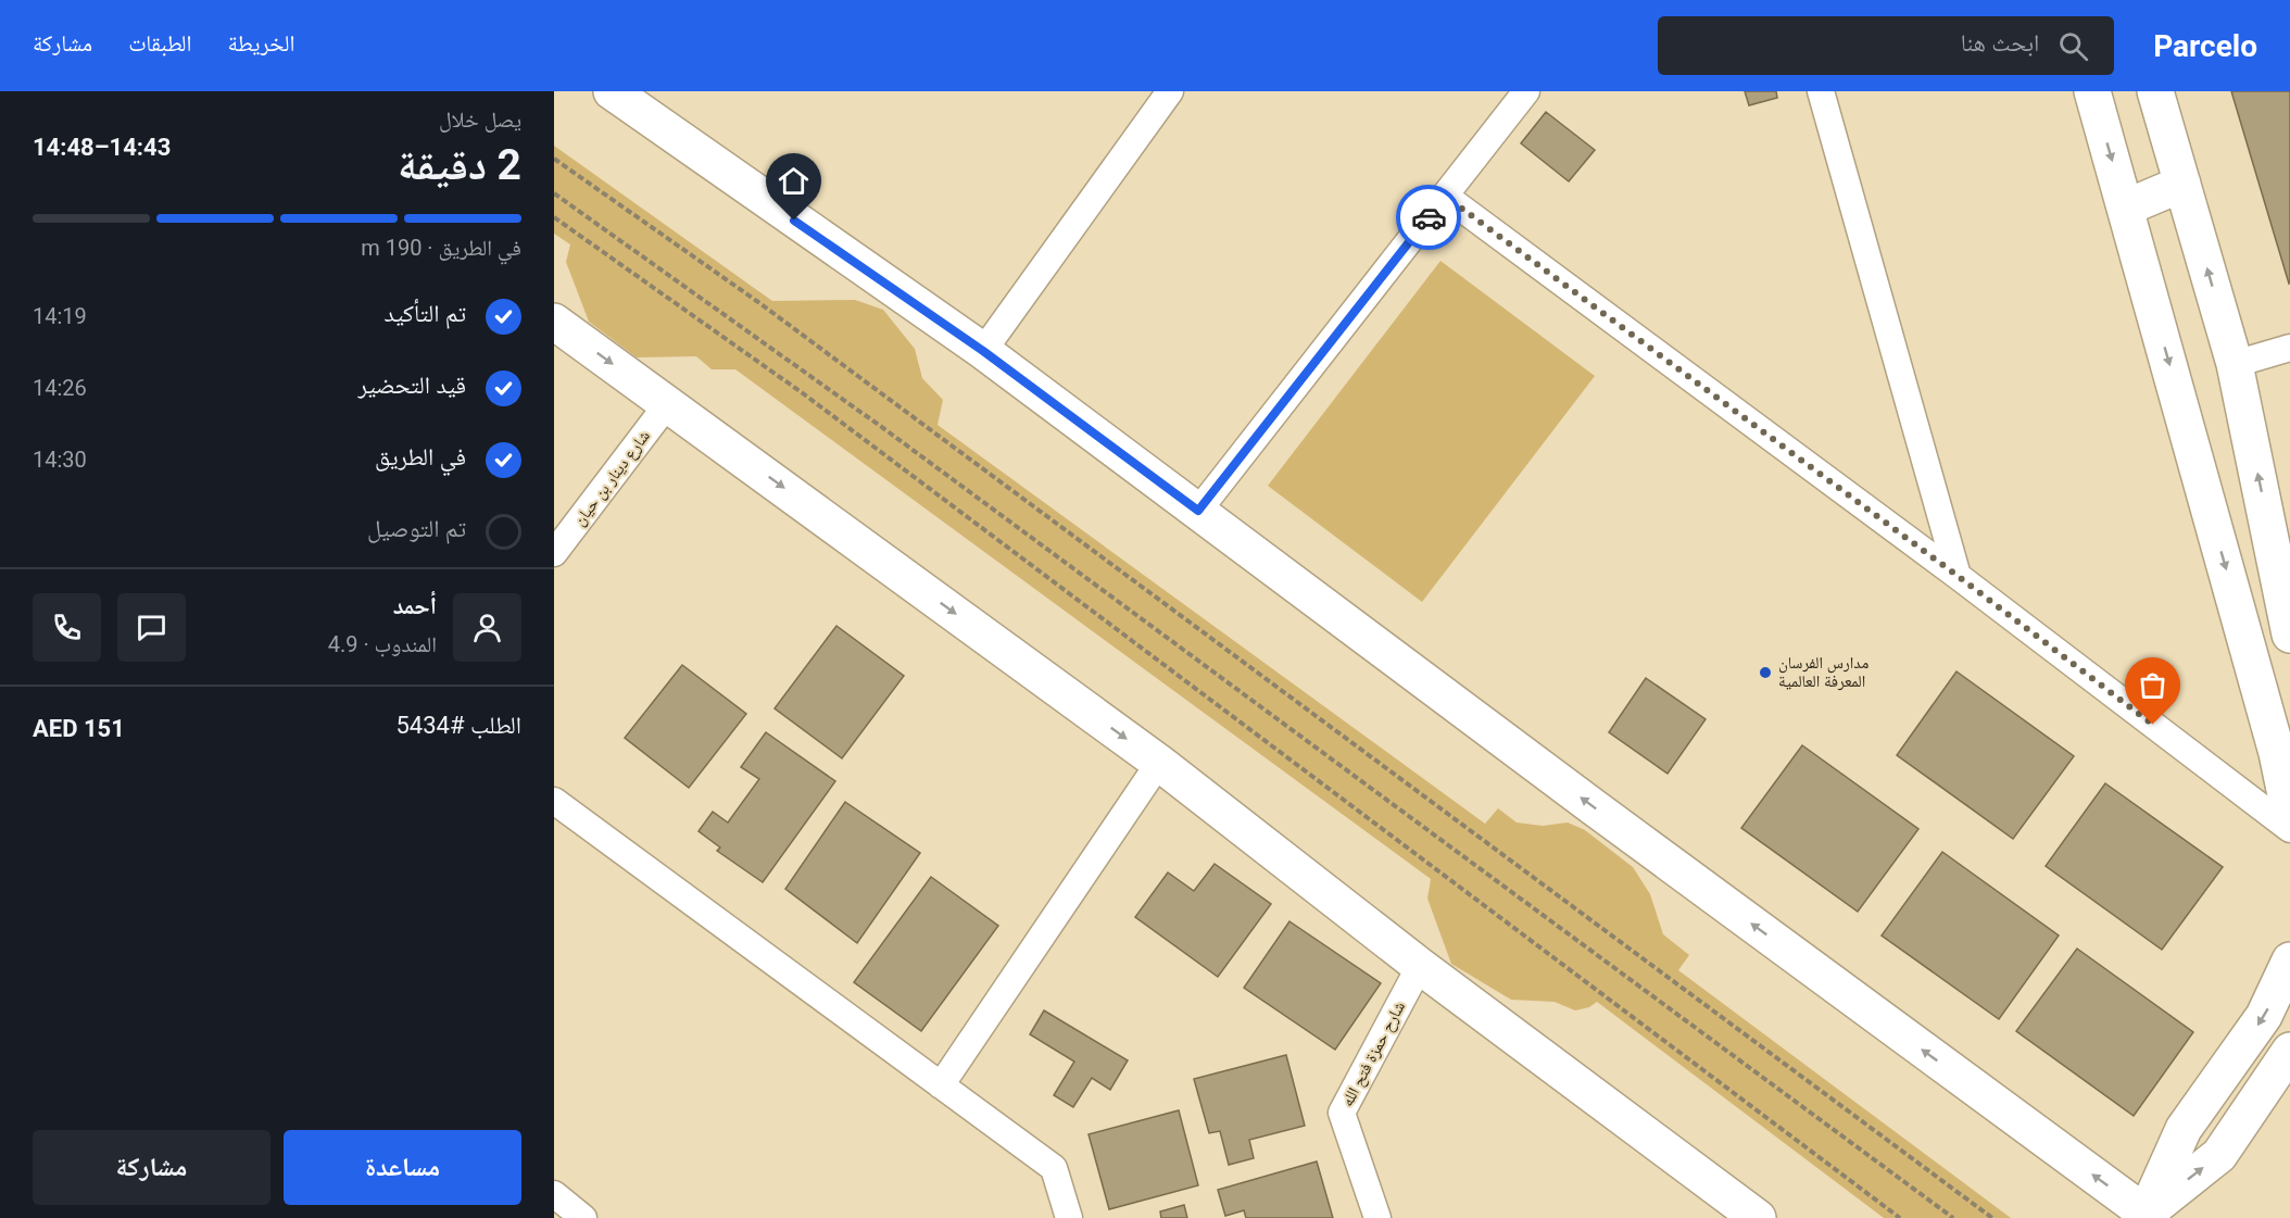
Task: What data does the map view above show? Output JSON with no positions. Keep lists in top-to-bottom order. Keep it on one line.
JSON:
{"streets":{"street":["شارع دينار بن حيان","شارح حمزة فتح الله"]},"places":["مدارس الفرسان المعرفة العالمية"],"page":{"header":"Parcelo","search":"ابحث هنا","nav":["الخريطة","الطبقات","مشاركة"],"heading":["2 دقيقة","يصل خلال","14:43–14:48"],"panel":["أحمد","المندوب · 4.9","الطلب #5434","AED 151"],"bar":"في الطريق · 190 m","list":[["تم التأكيد","14:19"],["قيد التحضير","14:26"],["في الطريق","14:30"],"تم التوصيل"],"buttons":["مساعدة","مشاركة"]}}
